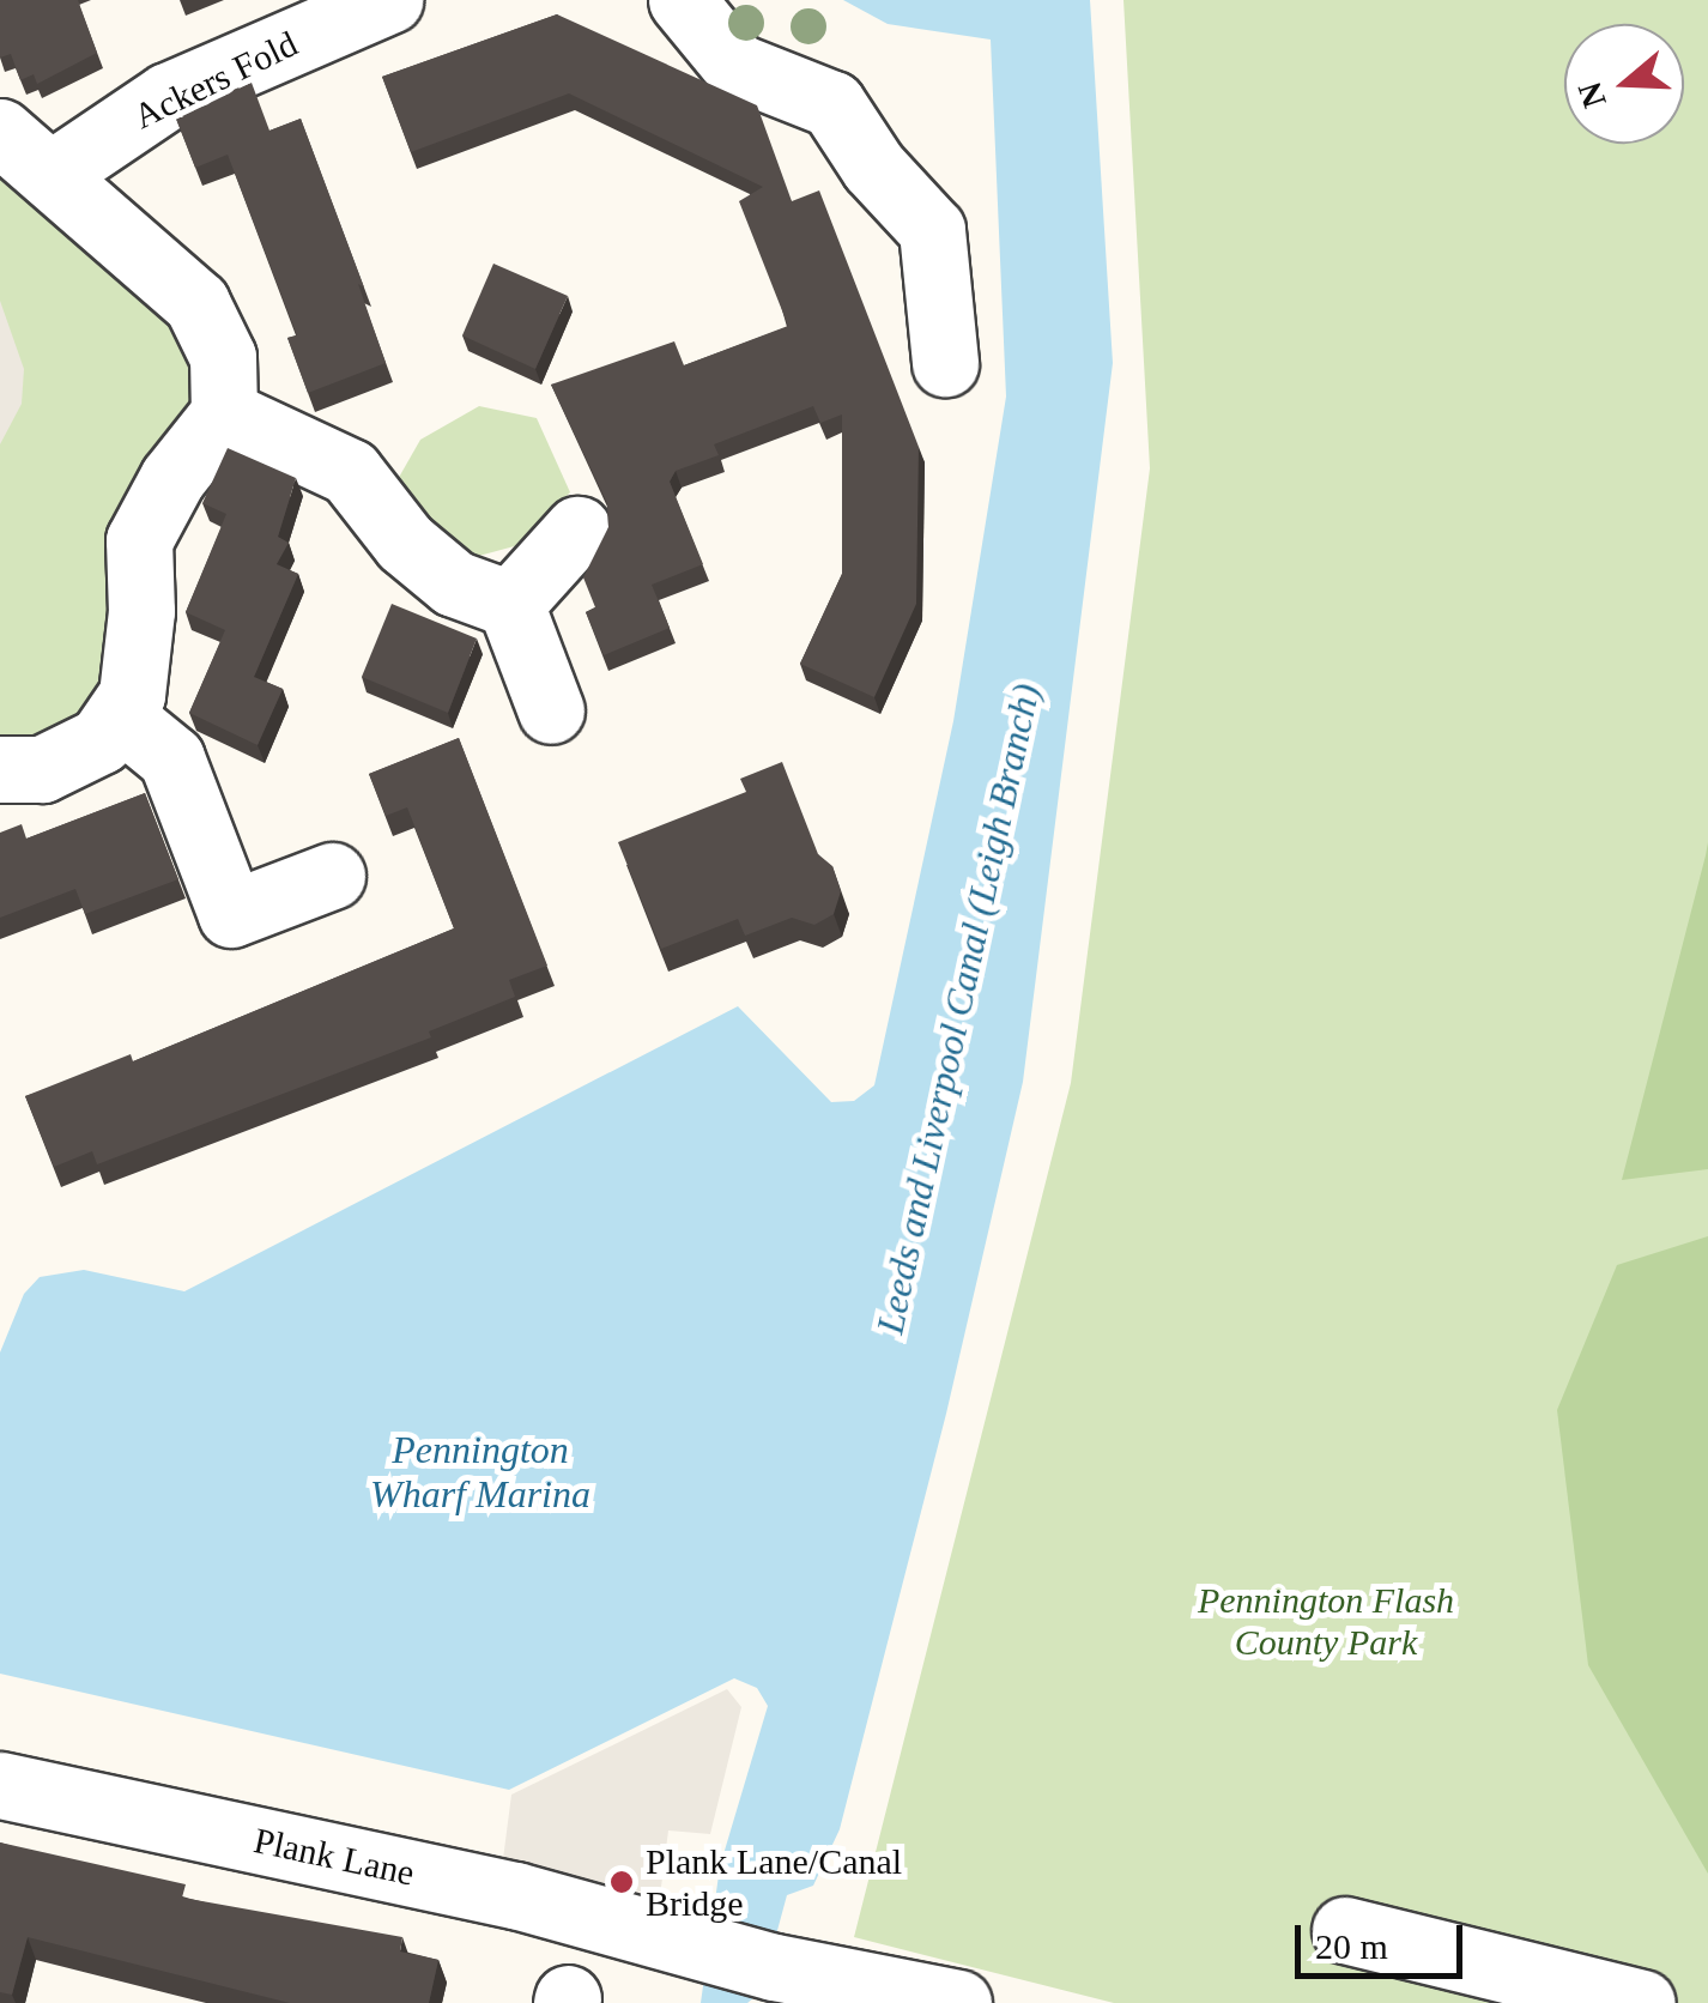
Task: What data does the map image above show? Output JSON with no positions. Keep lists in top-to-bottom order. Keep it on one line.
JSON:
{"streets":{"street":["Ackers Fold","Plank Lane"]},"water":["Leeds and Liverpool Canal (Leigh Branch)","Pennington Wharf Marina"],"parks":["Pennington Flash County Park"],"places":["Plank Lane/Canal Bridge"],"scale_bar":"20 m","north":"left"}
